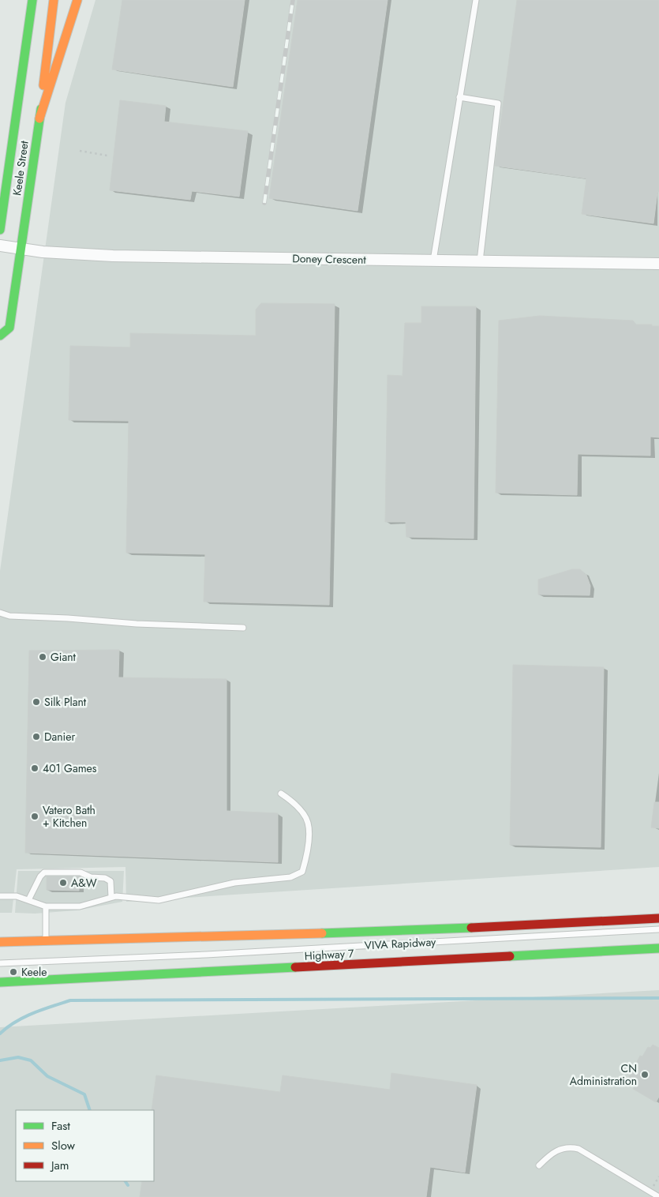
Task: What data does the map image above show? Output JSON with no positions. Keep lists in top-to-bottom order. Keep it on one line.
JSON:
{"streets":{"main road":["Keele Street","Highway 7"],"street":["Doney Crescent"],"lane":["VIVA Rapidway"]},"crossings":[["Keele Street","Doney Crescent"]],"places":["Giant","Silk Plant","Danier","401 Games","Vatero Bath + Kitchen","A&W","Keele","CN Administration"],"legend":["Fast","Slow","Jam"]}
